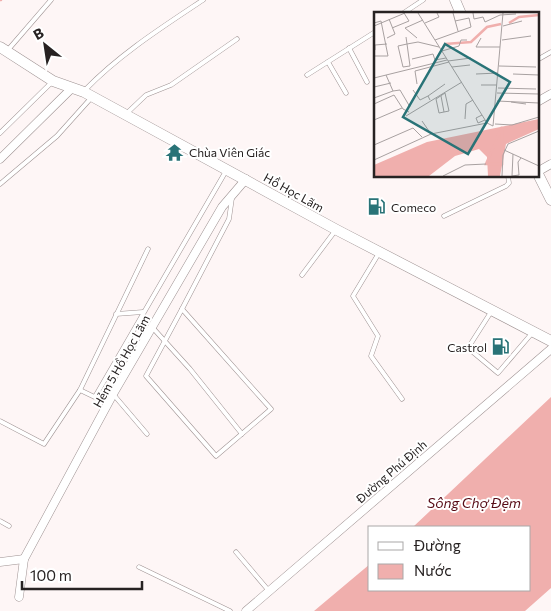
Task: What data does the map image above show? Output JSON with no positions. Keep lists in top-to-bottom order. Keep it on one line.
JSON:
{"streets":{"main road":["Hồ Học Lãm"],"street":["Hẻm 5 Hồ Học Lãm","Đường Phú Định"]},"crossings":[["Hồ Học Lãm","Hẻm 5 Hồ Học Lãm"]],"water":["Sông Chợ Đệm"],"places":{"temple":["Chùa Viên Giác"],"fuel station":["Comeco","Castrol"]},"legend":["Đường","Nước"],"scale_bar":"100 m","north":"top left"}
